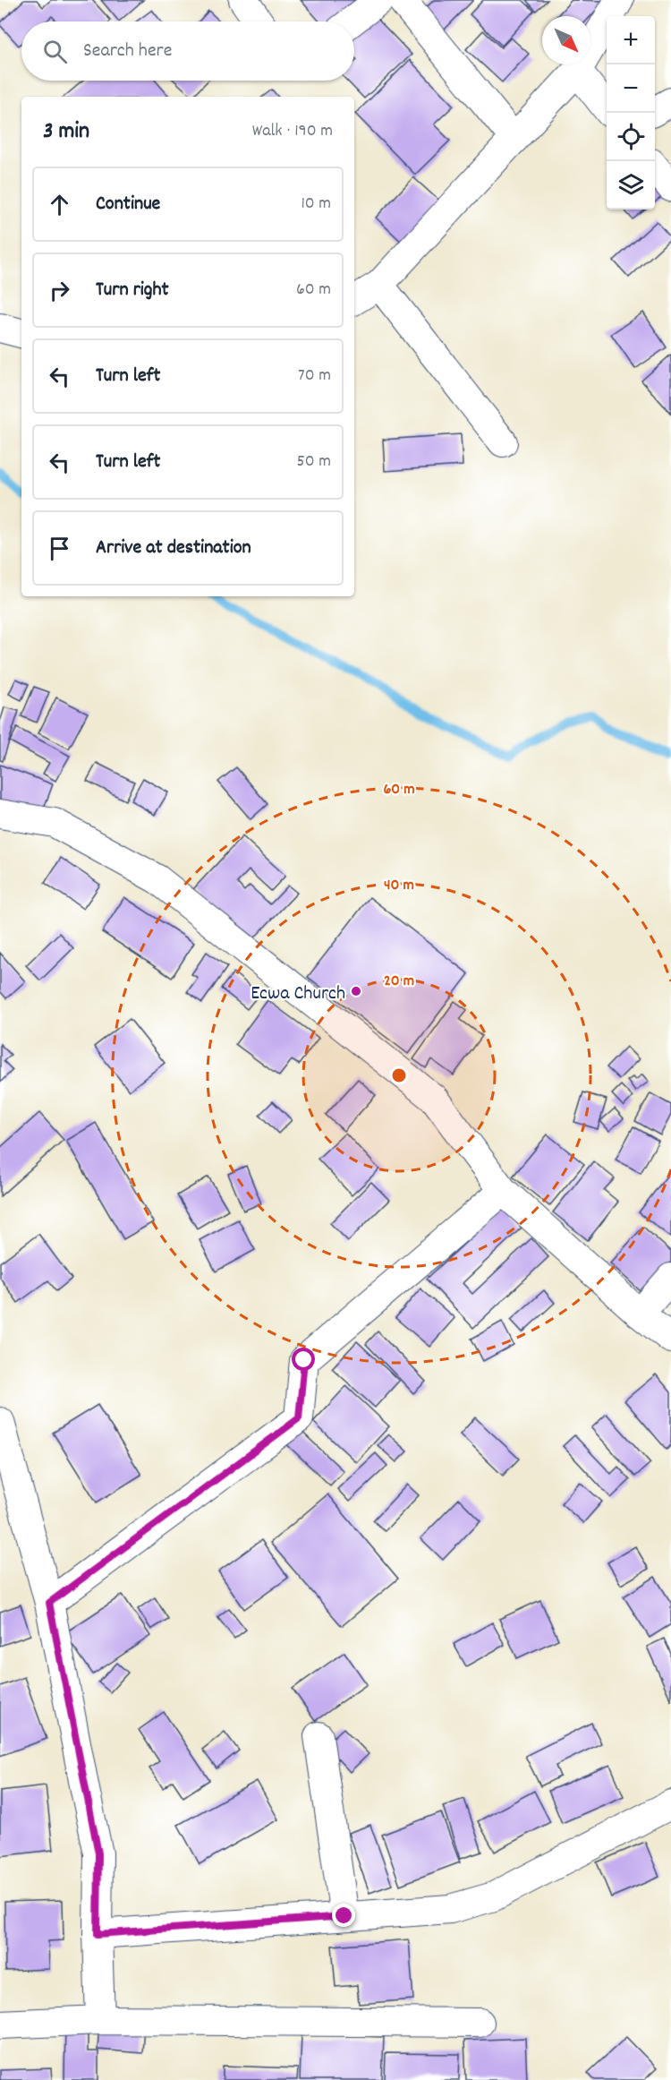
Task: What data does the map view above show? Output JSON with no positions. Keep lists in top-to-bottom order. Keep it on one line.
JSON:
{"places":["Ecwa Church"],"north":"bottom right","page":{"map_buttons":["+","−"],"search":"Search here","heading":["3 min","Walk · 190 m"],"list":[["Continue","10 m"],["Turn right","60 m"],["Turn left","70 m"],["Turn left","50 m"],"Arrive at destination"]},"rings":["60 m","40 m","20 m"]}
